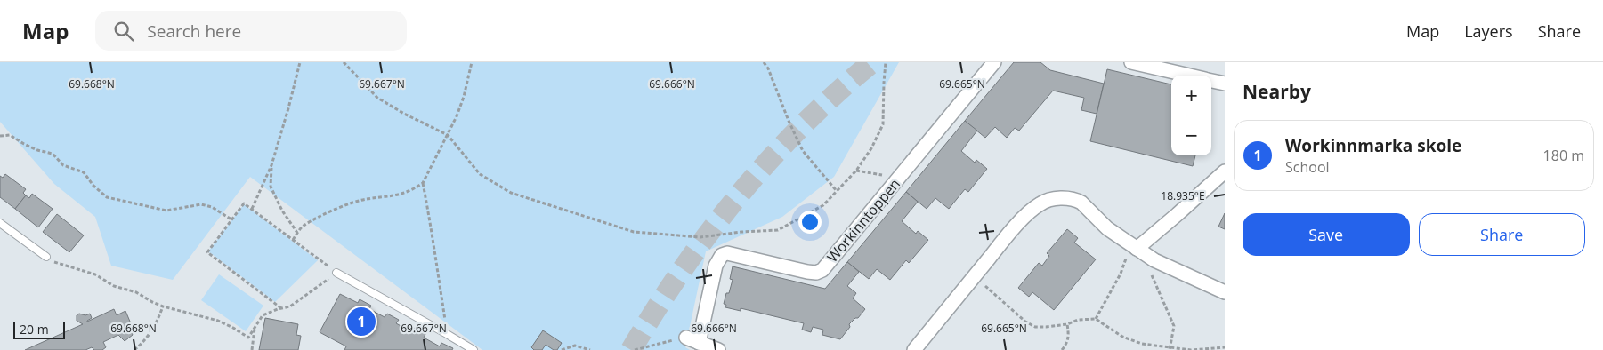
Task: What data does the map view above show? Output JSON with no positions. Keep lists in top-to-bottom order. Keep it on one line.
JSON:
{"streets":{"street":["Workinntoppen"]},"scale_bar":"20 m","page":{"header":"Map","search":"Search here","nav":["Map","Layers","Share"],"heading":"Nearby","map_buttons":["+","−"],"list":[{"mark":"1","name":"Workinnmarka skole","note":"School","value":"180 m"}],"buttons":["Save","Share"],"pins":"1","scale":"20 m"},"coordinates":["69.668°N","69.667°N","69.666°N","69.665°N","18.935°E"]}
